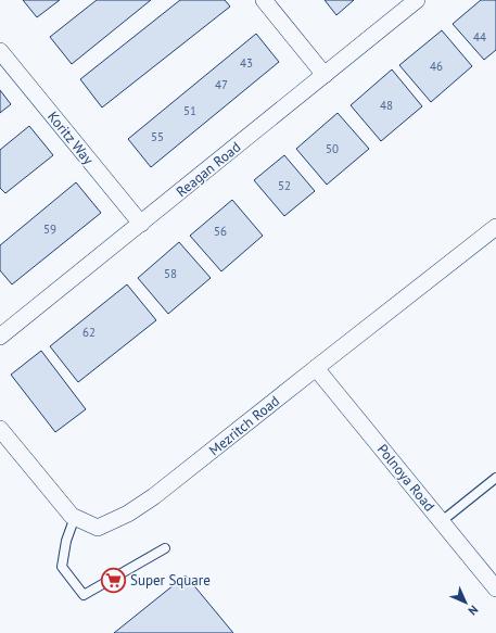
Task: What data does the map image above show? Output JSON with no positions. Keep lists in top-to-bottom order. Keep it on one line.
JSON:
{"streets":{"street":["Koritz Way","Reagan Road","Mezritch Road","Polnoya Road"]},"crossings":[["Koritz Way","Reagan Road"],["Mezritch Road","Polnoya Road"]],"places":{"supermarket":["Super Square"]},"house_numbers":["44","43","46","47","48","51","55","50","52","59","56","58","62"],"north":"bottom right"}
